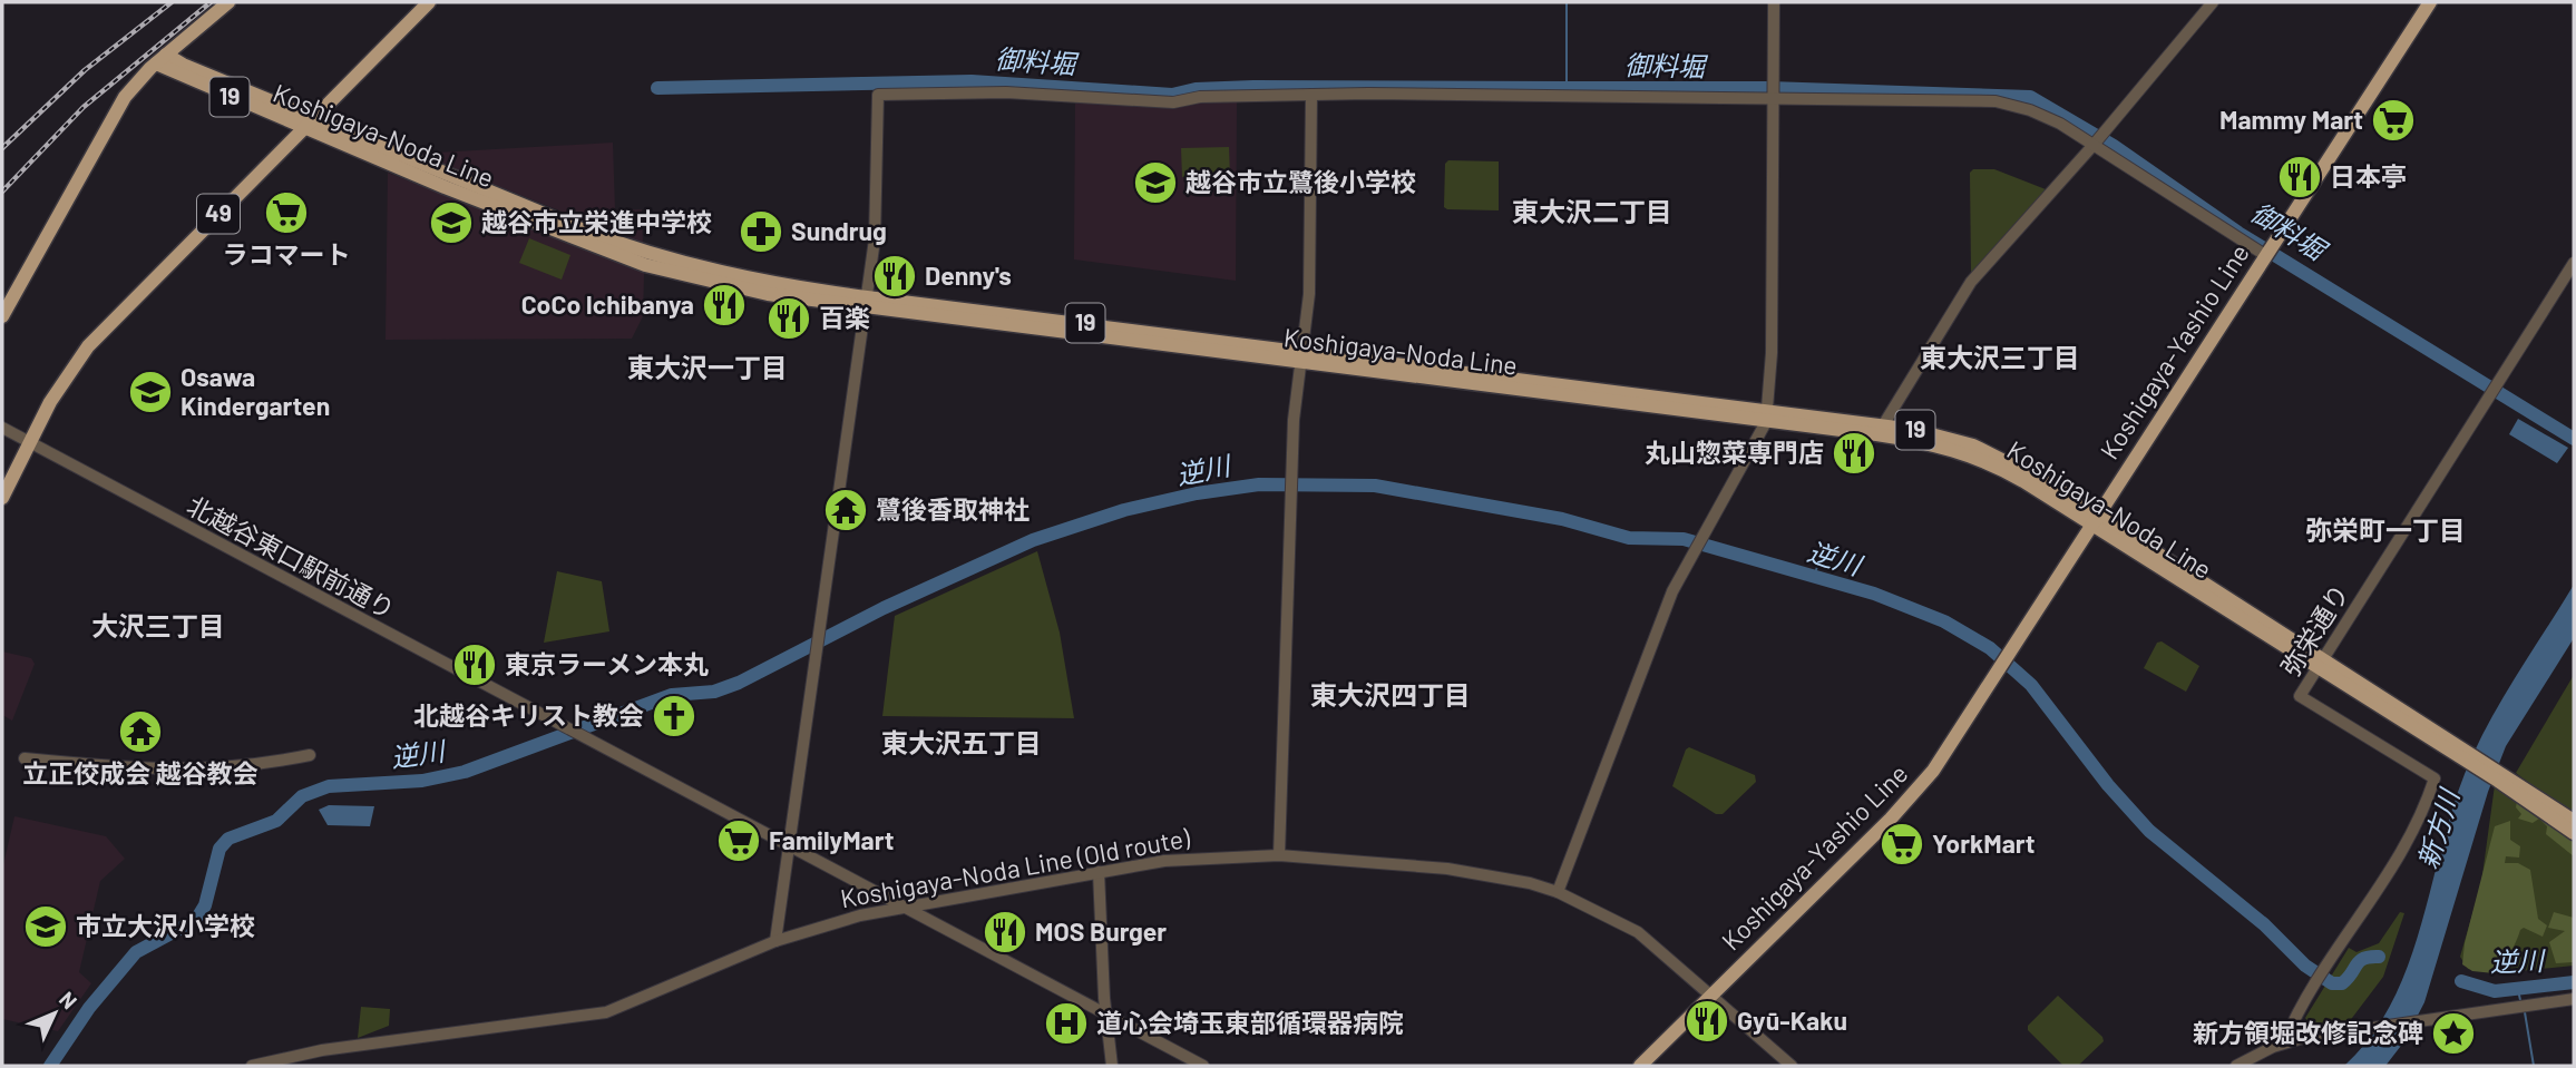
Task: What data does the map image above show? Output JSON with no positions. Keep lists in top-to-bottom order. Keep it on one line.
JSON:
{"streets":{"main road":["19","Koshigaya-Noda Line","49","Koshigaya-Yashio Line"],"street":["北越谷東口駅前通り","弥栄通り","Koshigaya-Noda Line (Old route)"]},"crossings":[["Koshigaya-Noda Line","49"],["Koshigaya-Noda Line","Koshigaya-Yashio Line"],["Koshigaya-Noda Line","弥栄通り"],["49","北越谷東口駅前通り"],["Koshigaya-Yashio Line","Koshigaya-Noda Line (Old route)"],["北越谷東口駅前通り","Koshigaya-Noda Line (Old route)"]],"districts":["東大沢二丁目","東大沢三丁目","東大沢一丁目","弥栄町一丁目","大沢三丁目","東大沢四丁目","東大沢五丁目"],"water":["御料堀","逆川","新方川"],"places":{"supermarket":["Mammy Mart","ラコマート","FamilyMart","YorkMart"],"restaurant":["日本亭","Denny's","CoCo Ichibanya","百楽","丸山惣菜専門店","東京ラーメン本丸","MOS Burger","Gyū-Kaku"],"school or university":["越谷市立鷺後小学校","越谷市立栄進中学校","Osawa Kindergarten","市立大沢小学校"],"pharmacy":["Sundrug"],"temple":["鷺後香取神社","立正佼成会 越谷教会"],"church":["北越谷キリスト教会"],"hospital":["道心会埼玉東部循環器病院"],"place":["新方領堀改修記念碑"]},"north":"top right"}
